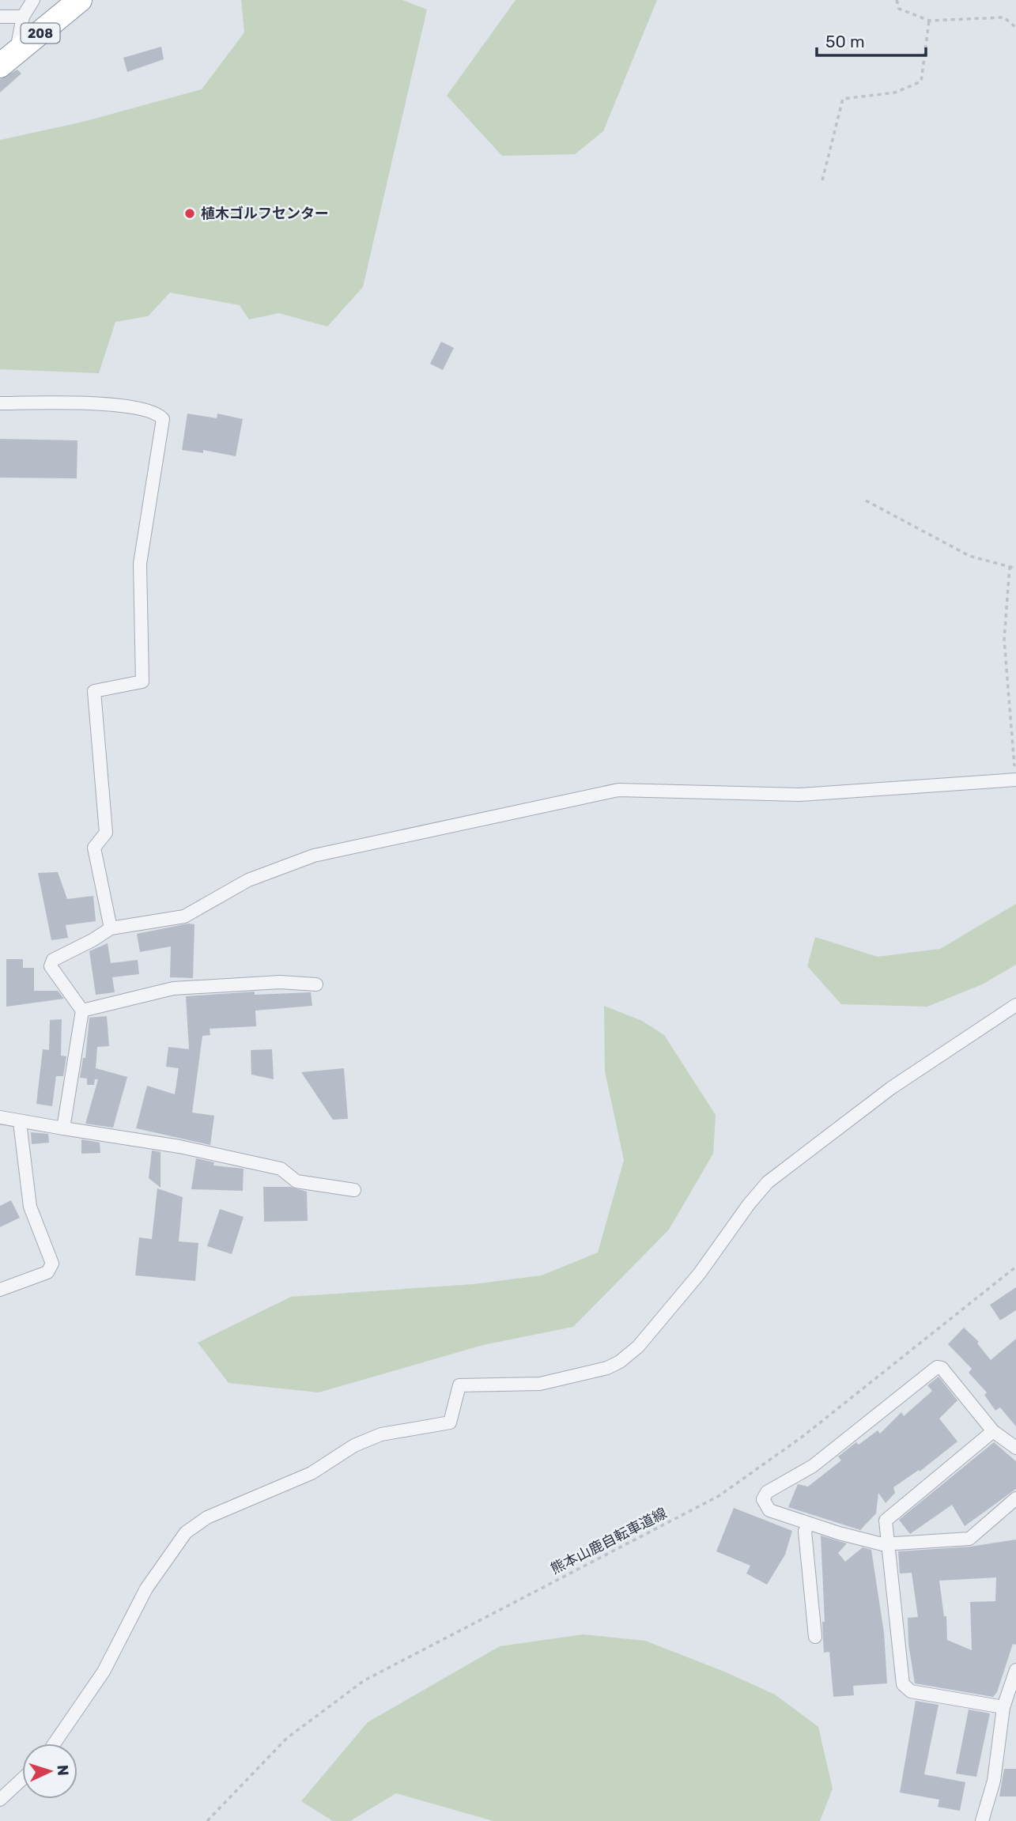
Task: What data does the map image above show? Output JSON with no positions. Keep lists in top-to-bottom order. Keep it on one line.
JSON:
{"streets":{"highway":["208"],"path":["熊本山鹿自転車道線"]},"places":["植木ゴルフセンター"],"scale_bar":"50 m","north":"right"}
